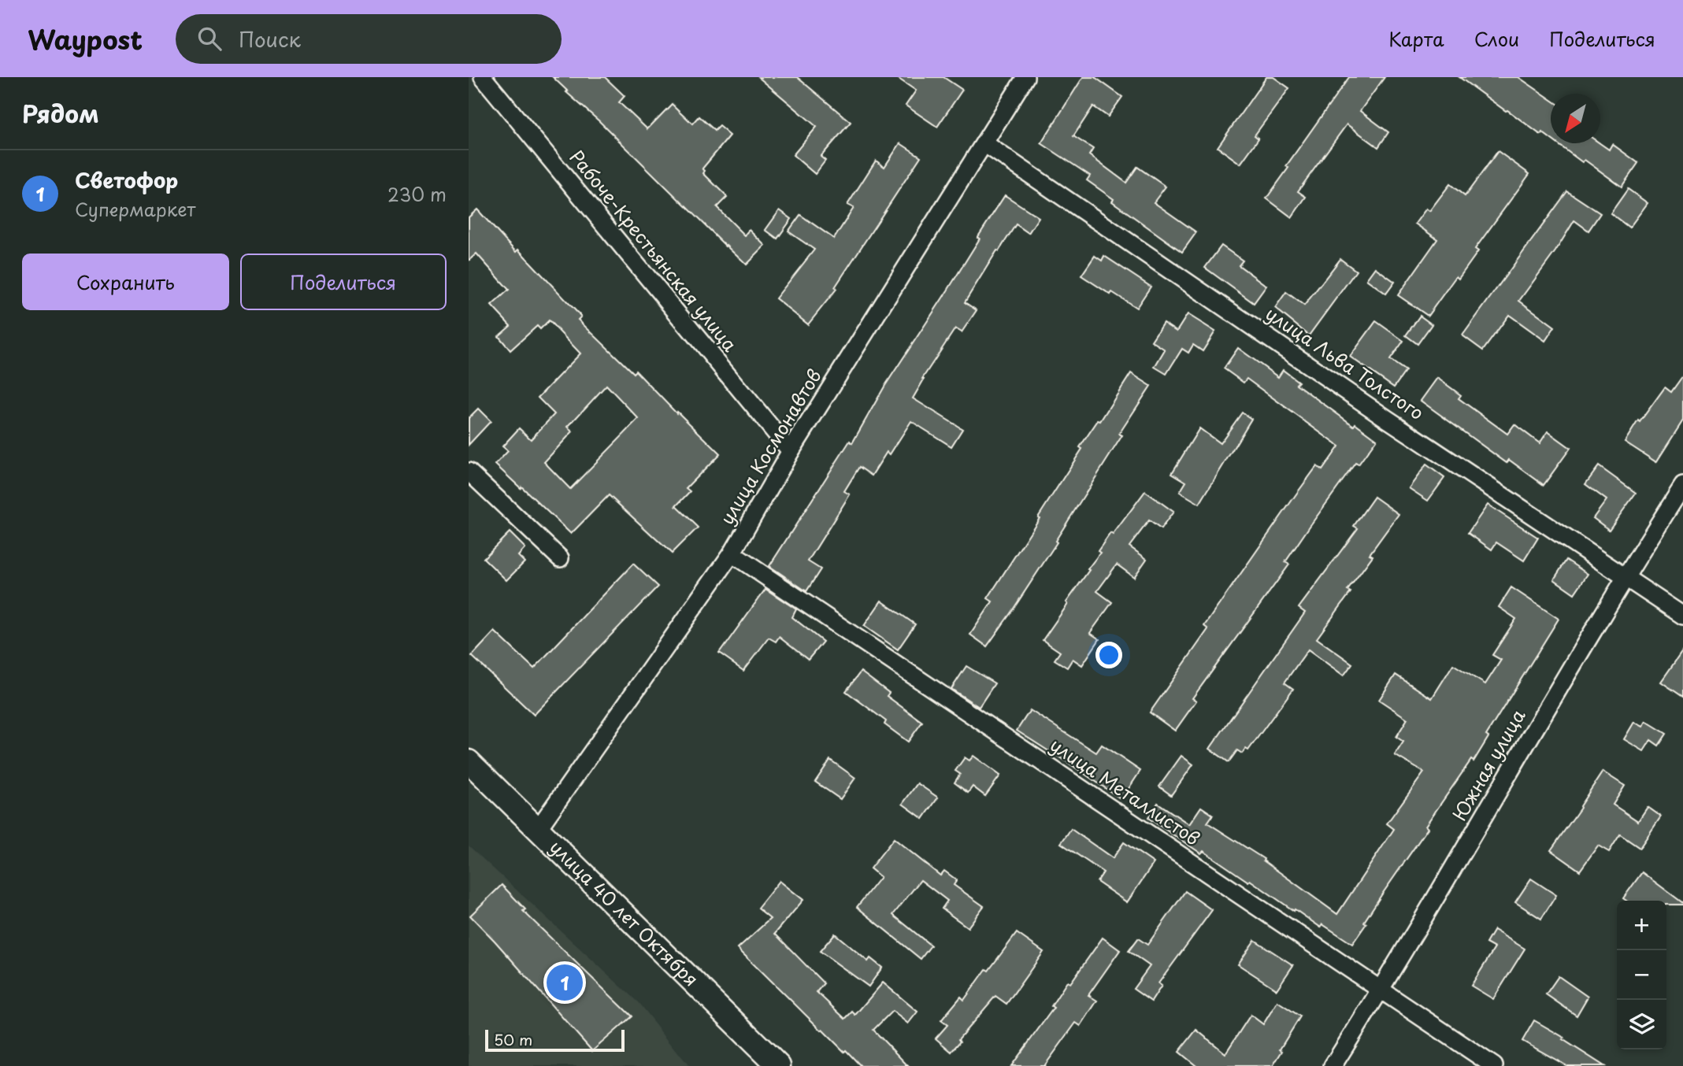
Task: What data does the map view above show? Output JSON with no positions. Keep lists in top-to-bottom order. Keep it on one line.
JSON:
{"streets":{"street":["Рабоче-Крестьянская улица","улица Льва Толстого","улица Космонавтов","Южная улица","улица Металлистов","улица 40 лет Октября"]},"crossings":[["Рабоче-Крестьянская улица","улица Космонавтов"],["улица Льва Толстого","улица Космонавтов"],["улица Льва Толстого","Южная улица"],["улица Космонавтов","улица Металлистов"],["улица Космонавтов","улица 40 лет Октября"],["Южная улица","улица Металлистов"]],"scale_bar":"50 m","north":"bottom left","page":{"header":"Waypost","search":"Поиск","nav":["Карта","Слои","Поделиться"],"heading":"Рядом","list":[{"mark":"1","name":"Светофор","note":"Супермаркет","value":"230 m"}],"buttons":["Сохранить","Поделиться"],"map_buttons":["+","−"],"pins":"1","scale":"50 m"}}
